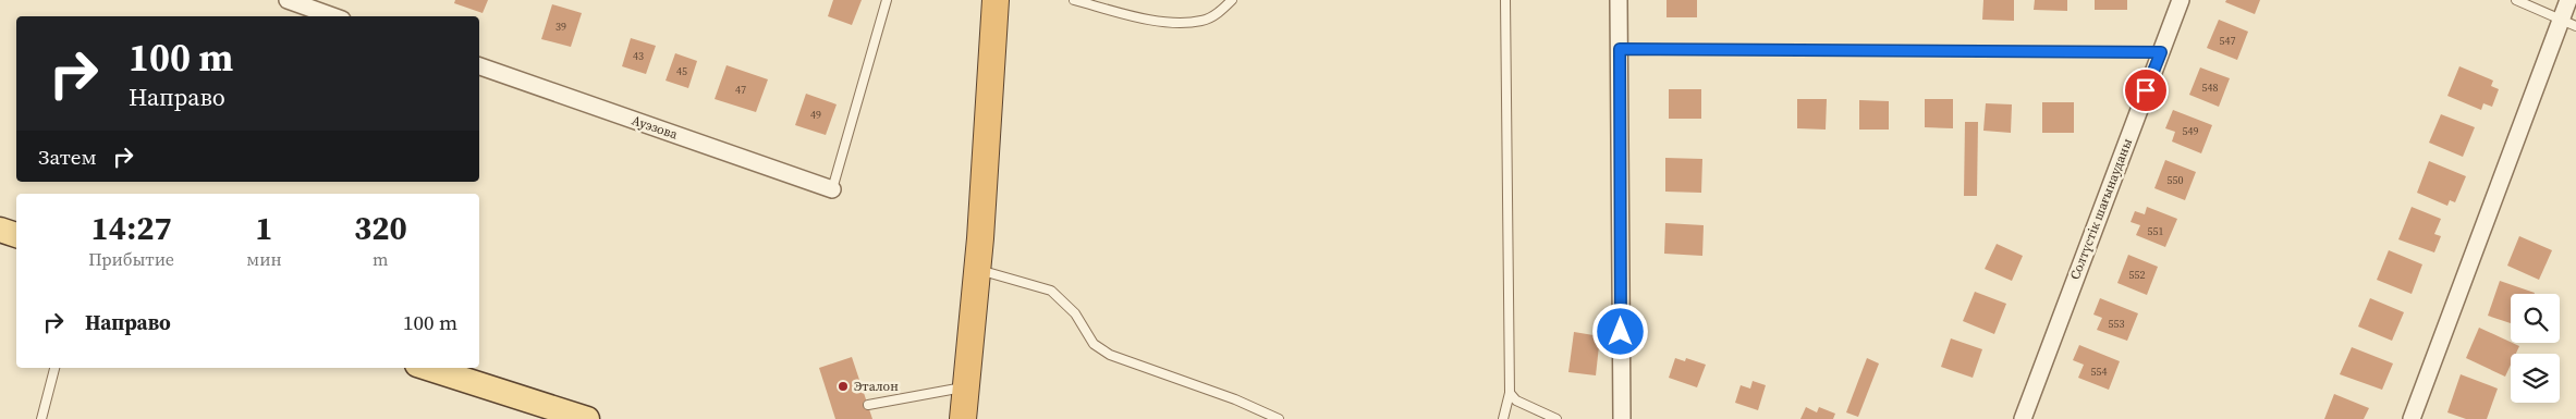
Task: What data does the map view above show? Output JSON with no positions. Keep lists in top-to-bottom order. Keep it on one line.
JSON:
{"streets":{"street":["Ауэзова","Солтүстік шағынауданы"]},"places":["Эталон"],"house_numbers":["39","547","43","45","548","47","49","549","550","551","552","553","554"],"page":{"turn":["100 m","Направо"],"then":"Затем","eta":["14:27","Прибытие","1","мин","320","m"],"list":[{"name":"Направо","value":"100 m"}]}}
